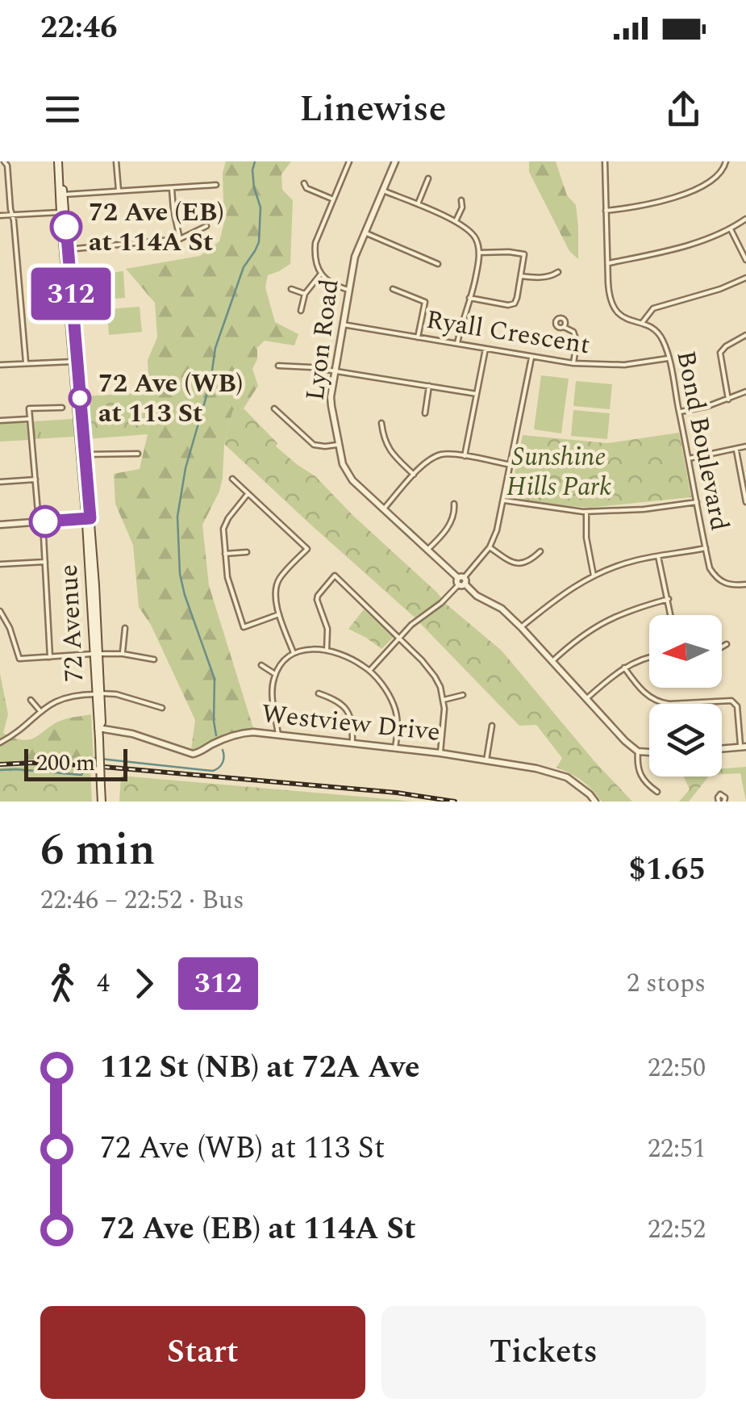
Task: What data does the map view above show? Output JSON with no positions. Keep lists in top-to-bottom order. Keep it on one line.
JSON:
{"streets":{"main road":["72 Avenue"],"street":["Ryall Crescent","Lyon Road","Bond Boulevard","Westview Drive"]},"crossings":[["Ryall Crescent","Lyon Road"],["Ryall Crescent","Bond Boulevard"],["72 Avenue","Westview Drive"]],"parks":["Sunshine Hills Park"],"places":["72 Ave (EB) at 114A St","72 Ave (WB) at 113 St"],"lines":["bus line 312"],"scale_bar":"200 m","north":"left","page":{"status":"22:46","header":"Linewise","on_map":"312","scale":"200 m","heading":["6 min","22:46 – 22:52 · Bus","$1.65"],"legs":["4","312","2 stops"],"list":[{"name":"112 St (NB) at 72A Ave","value":"22:50"},{"name":"72 Ave (WB) at 113 St","value":"22:51"},{"name":"72 Ave (EB) at 114A St","value":"22:52"}],"buttons":["Start","Tickets"]}}
